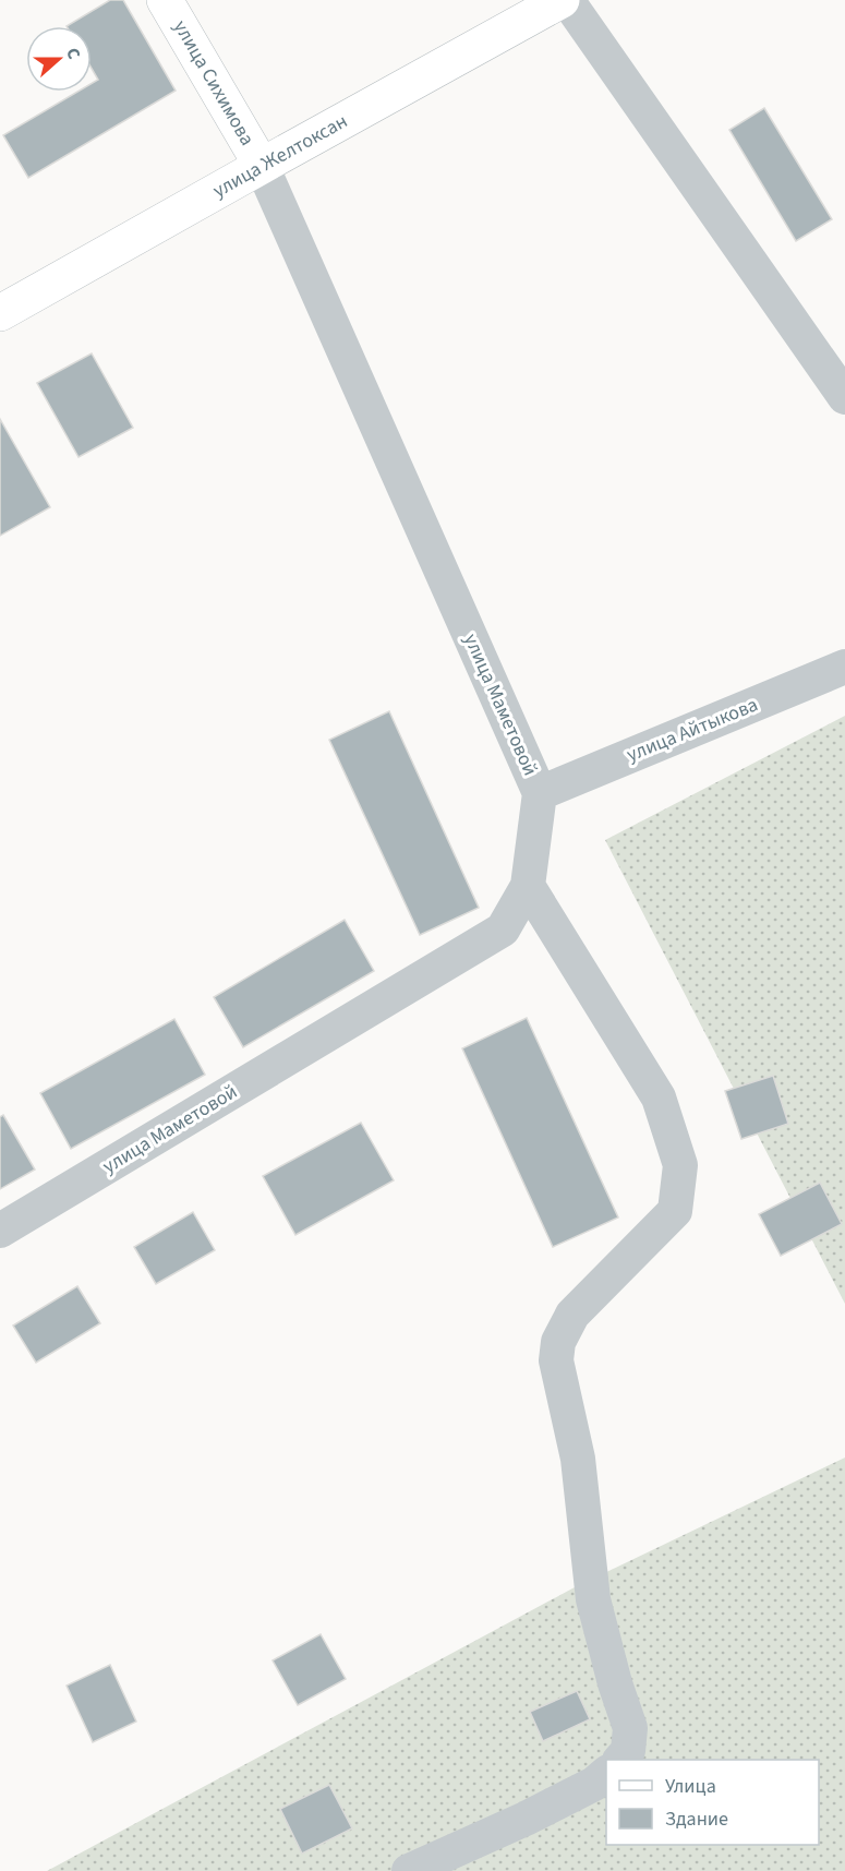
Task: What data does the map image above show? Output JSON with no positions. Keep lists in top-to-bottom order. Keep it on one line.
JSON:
{"streets":{"street":["улица Сихимова","улица Желтоксан","улица Маметовой","улица Айтыкова"]},"crossings":[["улица Сихимова","улица Желтоксан"],["улица Сихимова","улица Маметовой"],["улица Желтоксан","улица Маметовой"],["улица Маметовой","улица Айтыкова"]],"legend":["Улица","Здание"],"north":"right"}
